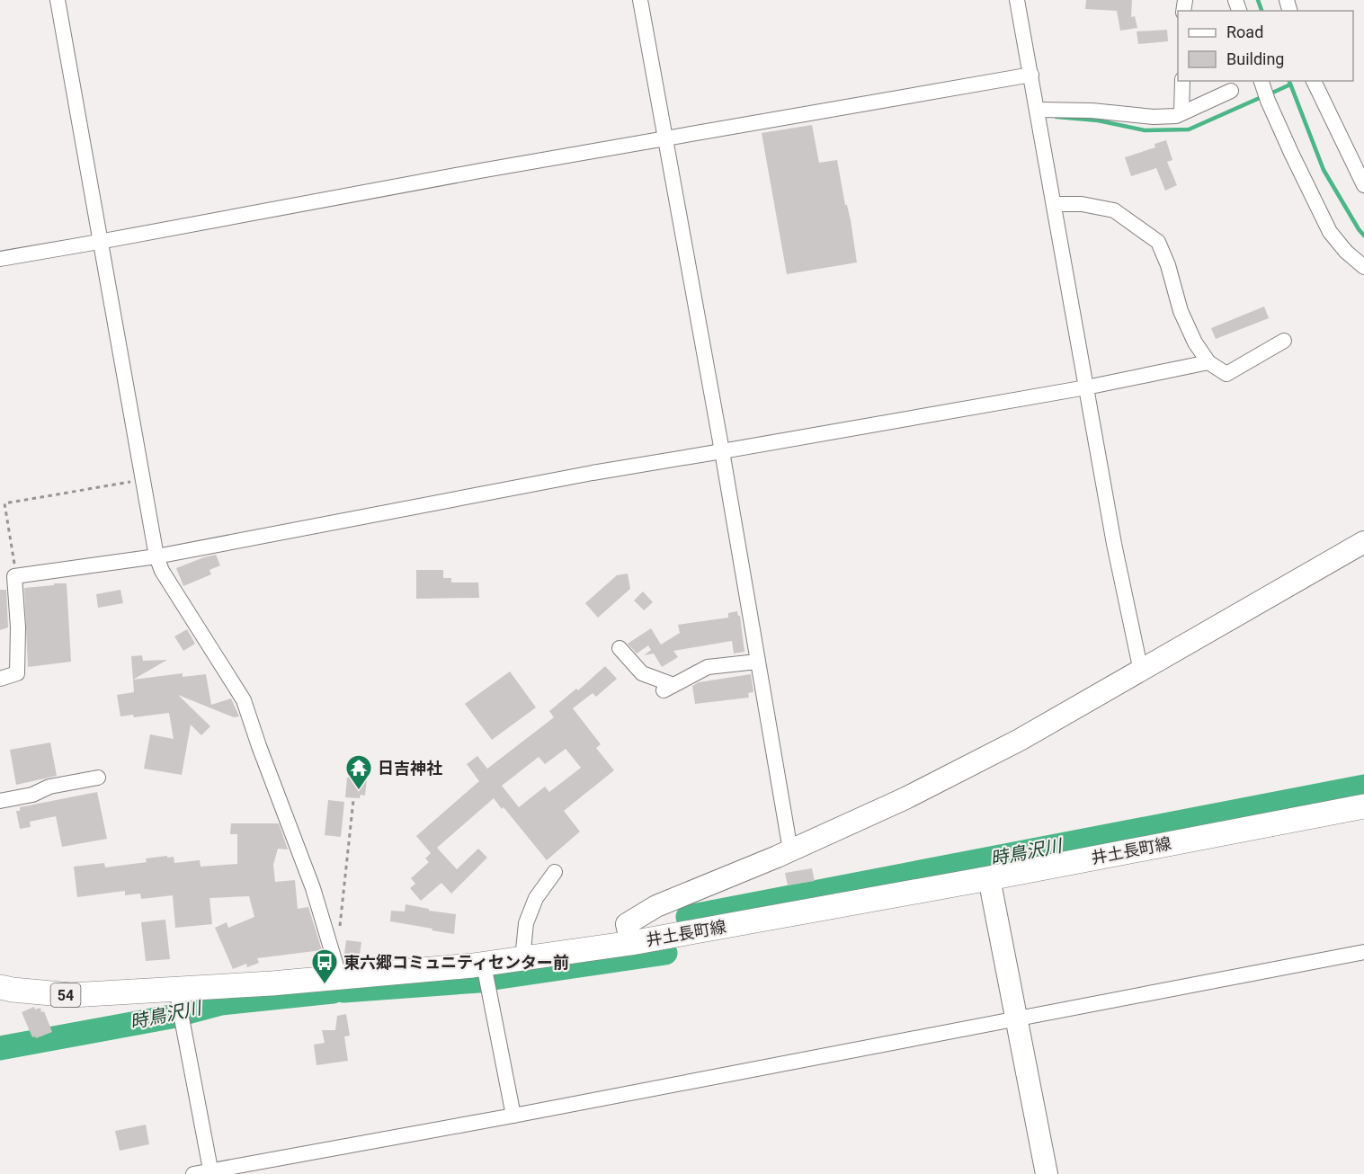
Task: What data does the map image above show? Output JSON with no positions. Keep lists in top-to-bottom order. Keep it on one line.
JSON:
{"streets":{"main road":["井土長町線","54"]},"water":["時鳥沢川"],"places":{"temple":["日吉神社"],"bus stop":["東六郷コミュニティセンター前"]},"legend":["Road","Building"]}
